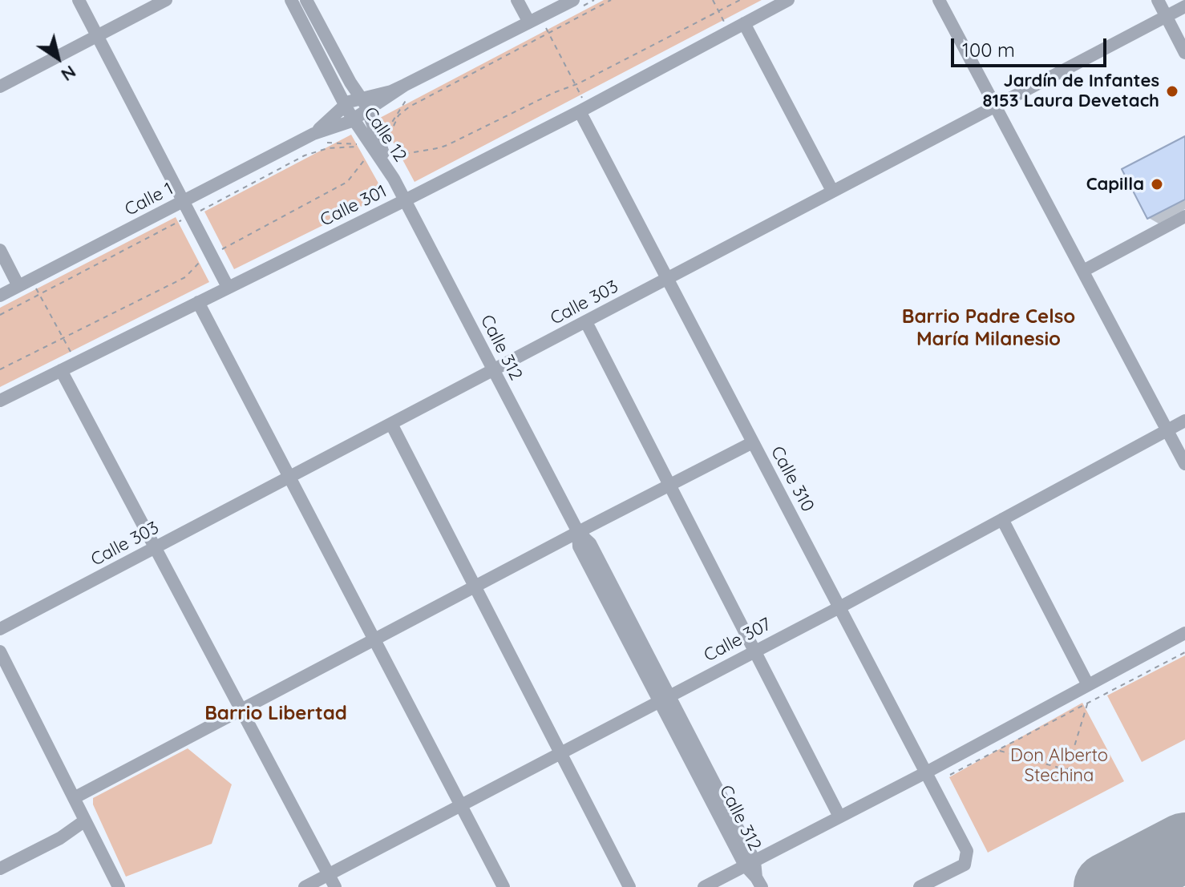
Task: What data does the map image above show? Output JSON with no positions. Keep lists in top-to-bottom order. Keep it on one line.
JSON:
{"streets":{"street":["Calle 12","Calle 1","Calle 301","Calle 303","Calle 312","Calle 310","Calle 307"]},"crossings":[["Calle 12","Calle 1"],["Calle 12","Calle 312"],["Calle 301","Calle 312"],["Calle 301","Calle 310"],["Calle 303","Calle 312"],["Calle 303","Calle 310"],["Calle 312","Calle 307"],["Calle 310","Calle 307"]],"districts":["Barrio Padre Celso María Milanesio","Barrio Libertad"],"parks":["Don Alberto Stechina"],"places":["Jardín de Infantes 8153 Laura Devetach","Capilla"],"scale_bar":"100 m","north":"bottom right"}
